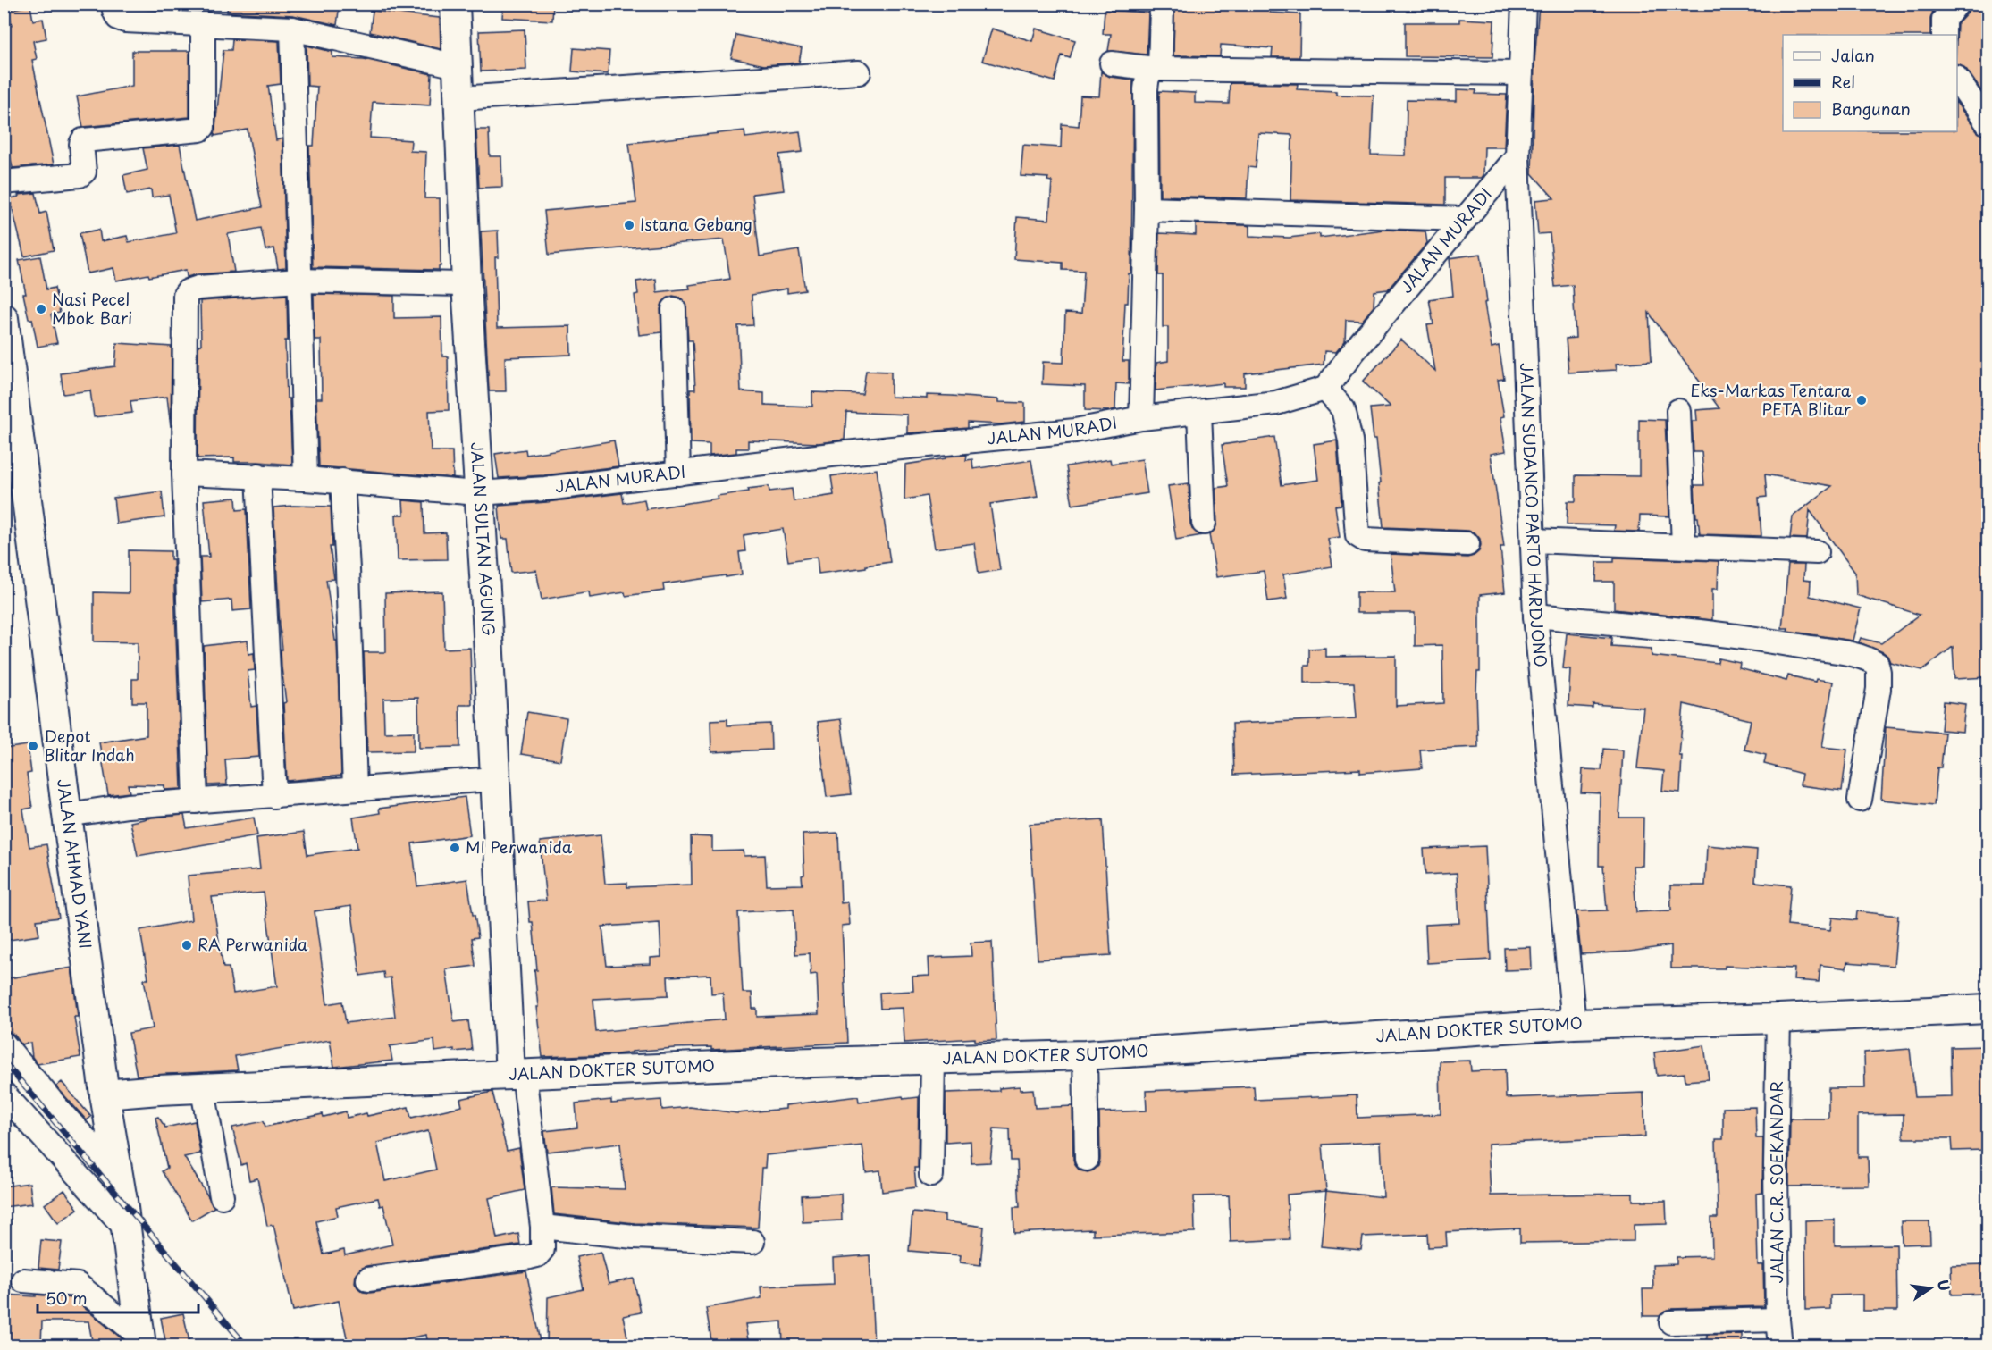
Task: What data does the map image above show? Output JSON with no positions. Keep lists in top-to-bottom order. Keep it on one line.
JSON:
{"streets":{"main road":["JALAN SULTAN AGUNG","JALAN AHMAD YANI","JALAN DOKTER SUTOMO"],"street":["JALAN MURADI","JALAN SUDANCO PARTO HARDJONO","JALAN C.R. SOEKANDAR"]},"crossings":[["JALAN MURADI","JALAN SUDANCO PARTO HARDJONO"],["JALAN MURADI","JALAN SULTAN AGUNG"],["JALAN SUDANCO PARTO HARDJONO","JALAN DOKTER SUTOMO"],["JALAN SULTAN AGUNG","JALAN DOKTER SUTOMO"],["JALAN AHMAD YANI","JALAN DOKTER SUTOMO"],["JALAN DOKTER SUTOMO","JALAN C.R. SOEKANDAR"]],"places":["Istana Gebang","Nasi Pecel Mbok Bari","Eks-Markas Tentara PETA Blitar","Depot Blitar Indah","MI Perwanida","RA Perwanida"],"legend":["Jalan","Rel","Bangunan"],"scale_bar":"50 m","north":"right"}
